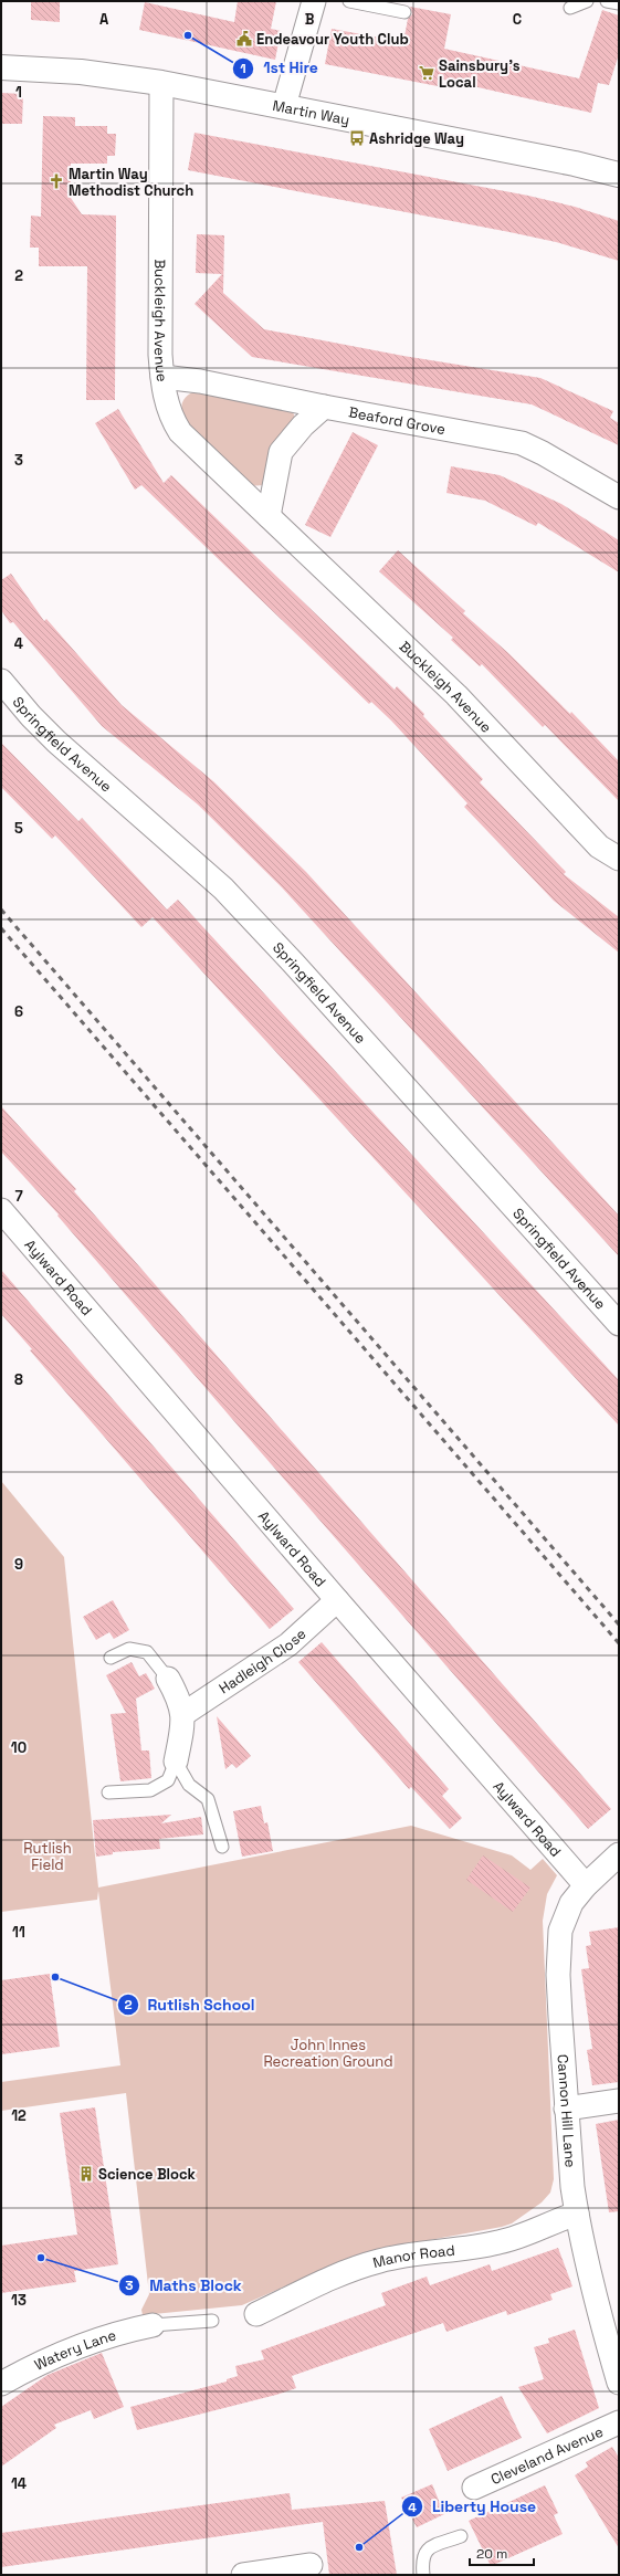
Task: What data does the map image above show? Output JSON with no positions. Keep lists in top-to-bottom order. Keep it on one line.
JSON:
{"streets":{"main road":["Martin Way"],"street":["Buckleigh Avenue","Beaford Grove","Springfield Avenue","Aylward Road","Hadleigh Close","Cannon Hill Lane","Manor Road","Watery Lane","Cleveland Avenue"]},"crossings":[["Martin Way","Buckleigh Avenue"],["Buckleigh Avenue","Beaford Grove"],["Aylward Road","Hadleigh Close"],["Aylward Road","Cannon Hill Lane"],["Cannon Hill Lane","Manor Road"]],"parks":["Rutlish Field","John Innes Recreation Ground"],"places":{"other":["1st Hire","Rutlish School","Maths Block","Liberty House"],"public building":["Endeavour Youth Club"],"supermarket":["Sainsbury's Local"],"bus stop":["Ashridge Way"],"church":["Martin Way Methodist Church"],"building":["Science Block"]},"scale_bar":"20 m","grid":{"columns":["A","B","C"],"rows":["1","2","3","4","5","6","7","8","9","10","11","12","13","14"]}}
